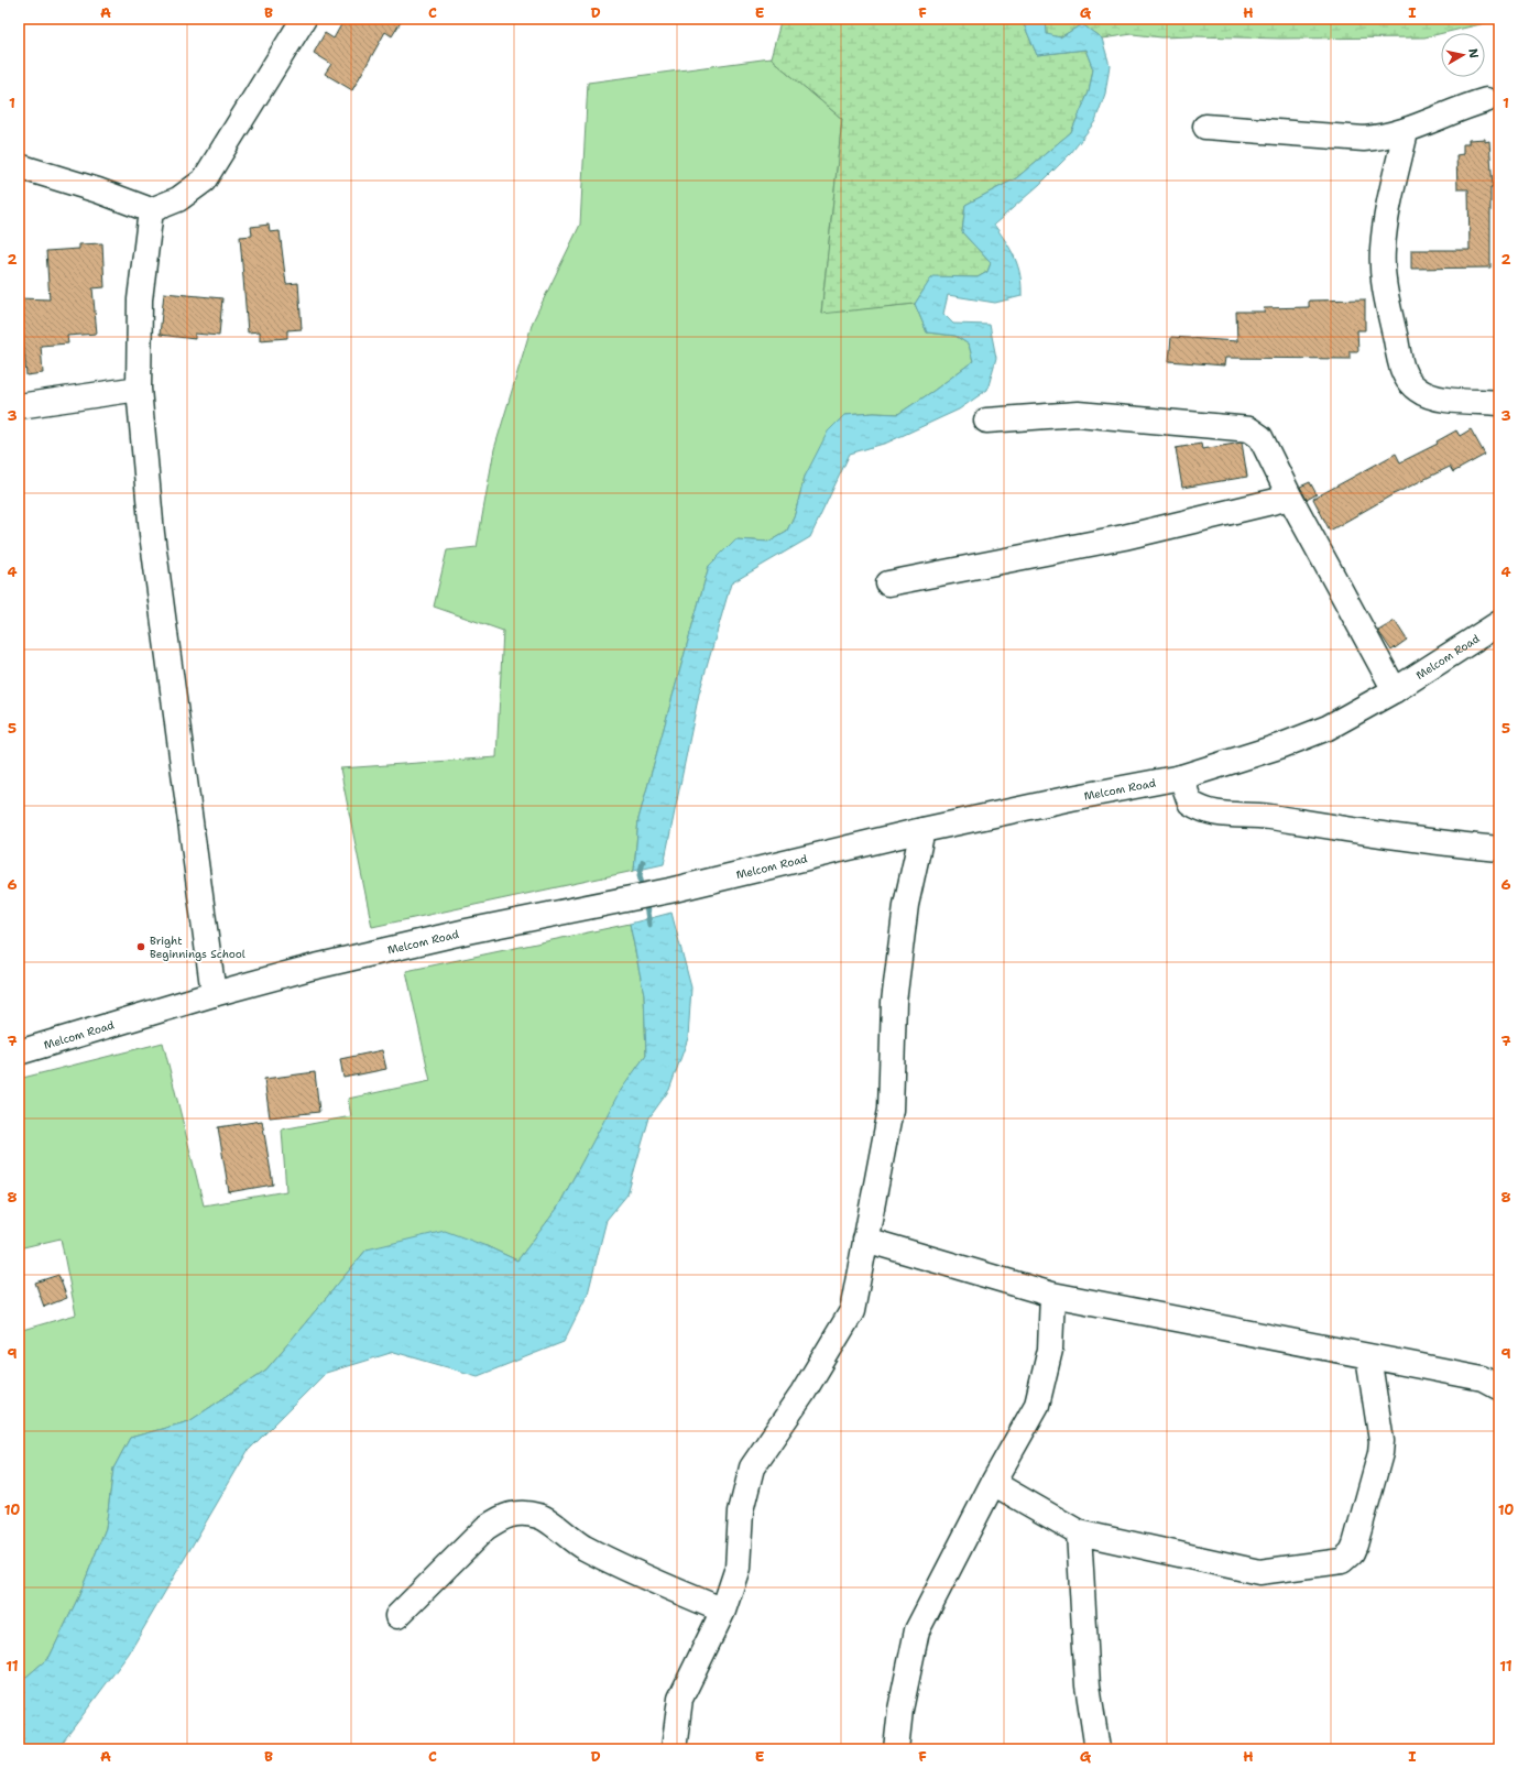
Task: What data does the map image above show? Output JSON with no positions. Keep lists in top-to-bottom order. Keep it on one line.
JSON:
{"streets":{"street":["Melcom Road"]},"places":["Bright Beginnings School"],"north":"right","grid":{"columns":["A","B","C","D","E","F","G","H","I"],"rows":["1","2","3","4","5","6","7","8","9","10","11"]}}
